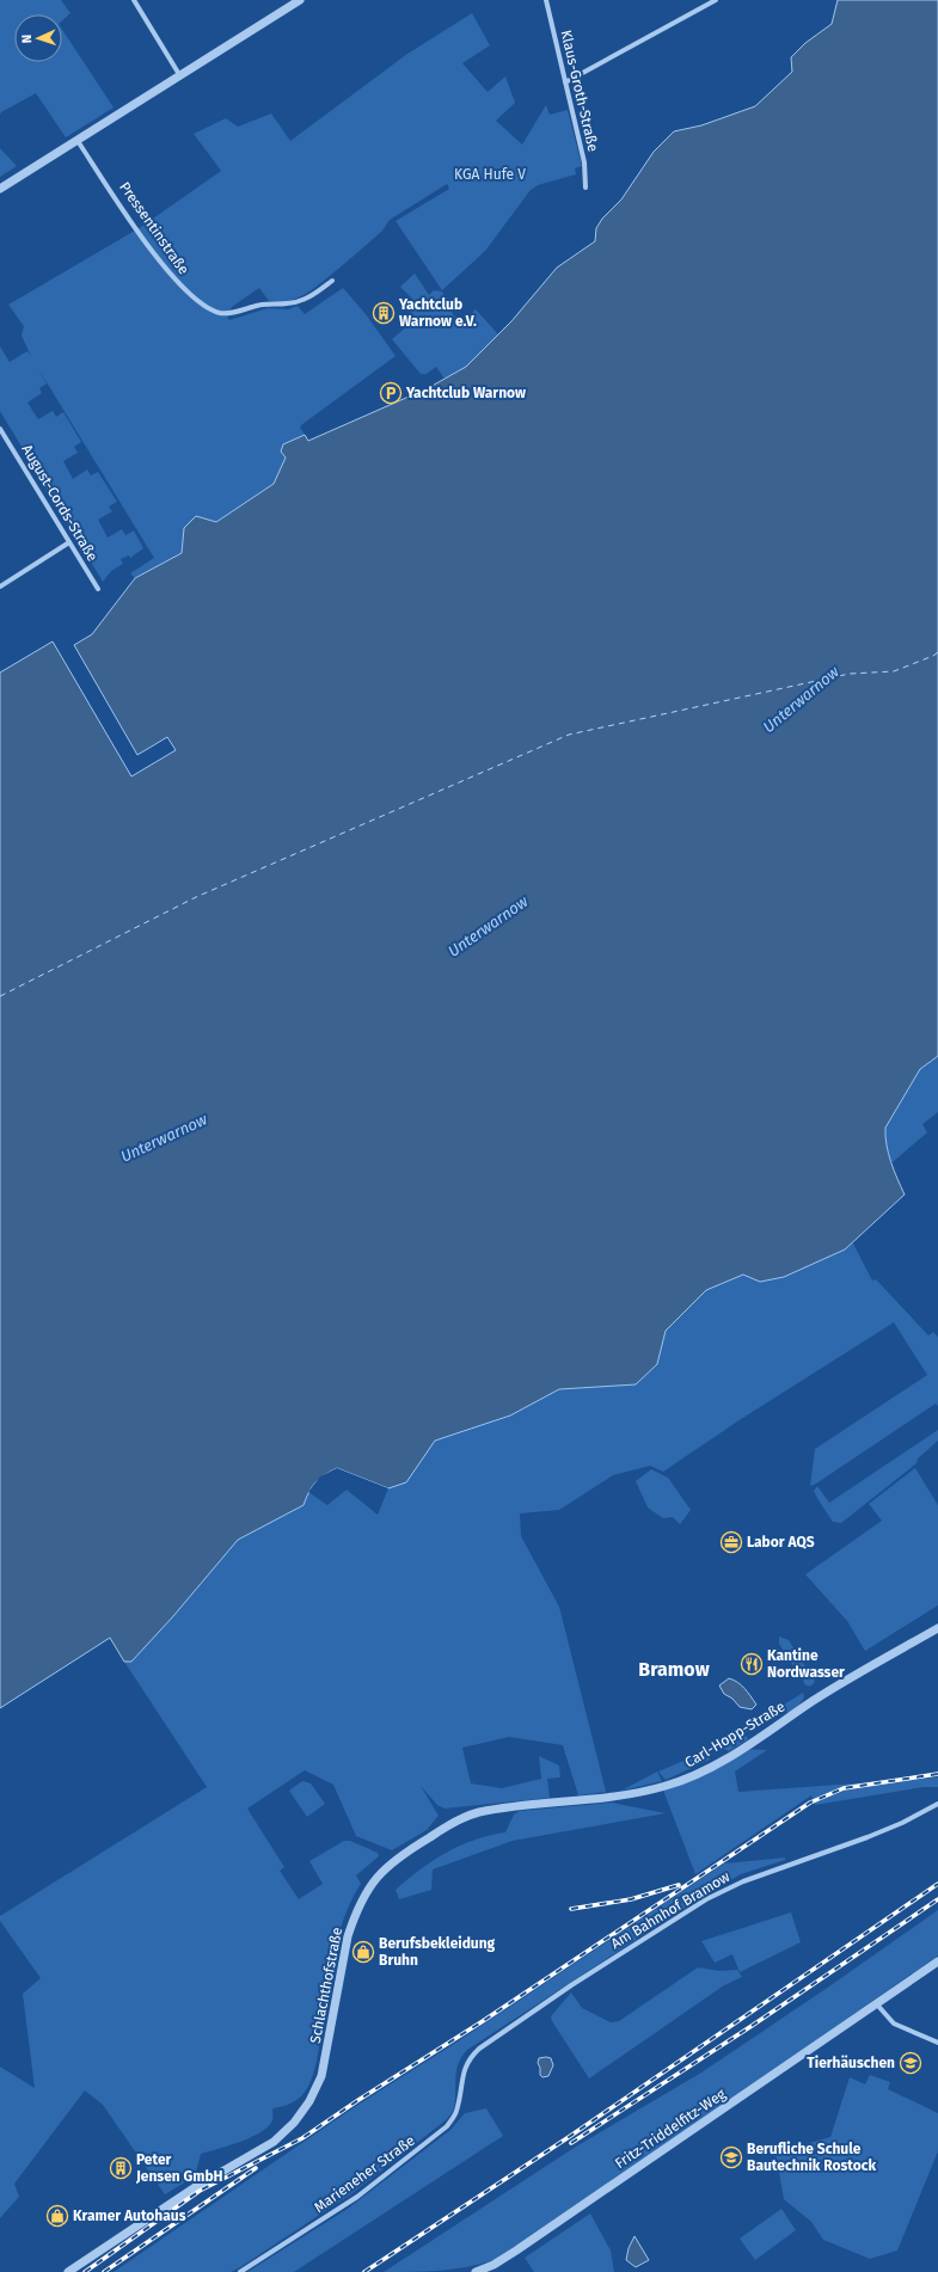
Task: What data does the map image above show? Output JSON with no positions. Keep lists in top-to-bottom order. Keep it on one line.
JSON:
{"streets":{"street":["Klaus-Groth-Straße","Pressentinstraße","August-Cords-Straße","Carl-Hopp-Straße","Am Bahnhof Bramow","Schlachthofstraße","Fritz-Triddelfitz-Weg","Marieneher Straße"]},"crossings":[["Carl-Hopp-Straße","Schlachthofstraße"],["Am Bahnhof Bramow","Marieneher Straße"]],"districts":["Bramow"],"water":["Unterwarnow"],"parks":["KGA Hufe V"],"places":{"building":["Yachtclub Warnow e.V.","Peter Jensen GmbH"],"parking":["Yachtclub Warnow"],"office":["Labor AQS"],"restaurant":["Kantine Nordwasser"],"shop":["Berufsbekleidung Bruhn","Kramer Autohaus"],"school or university":["Tierhäuschen","Berufliche Schule Bautechnik Rostock"]},"north":"left"}
